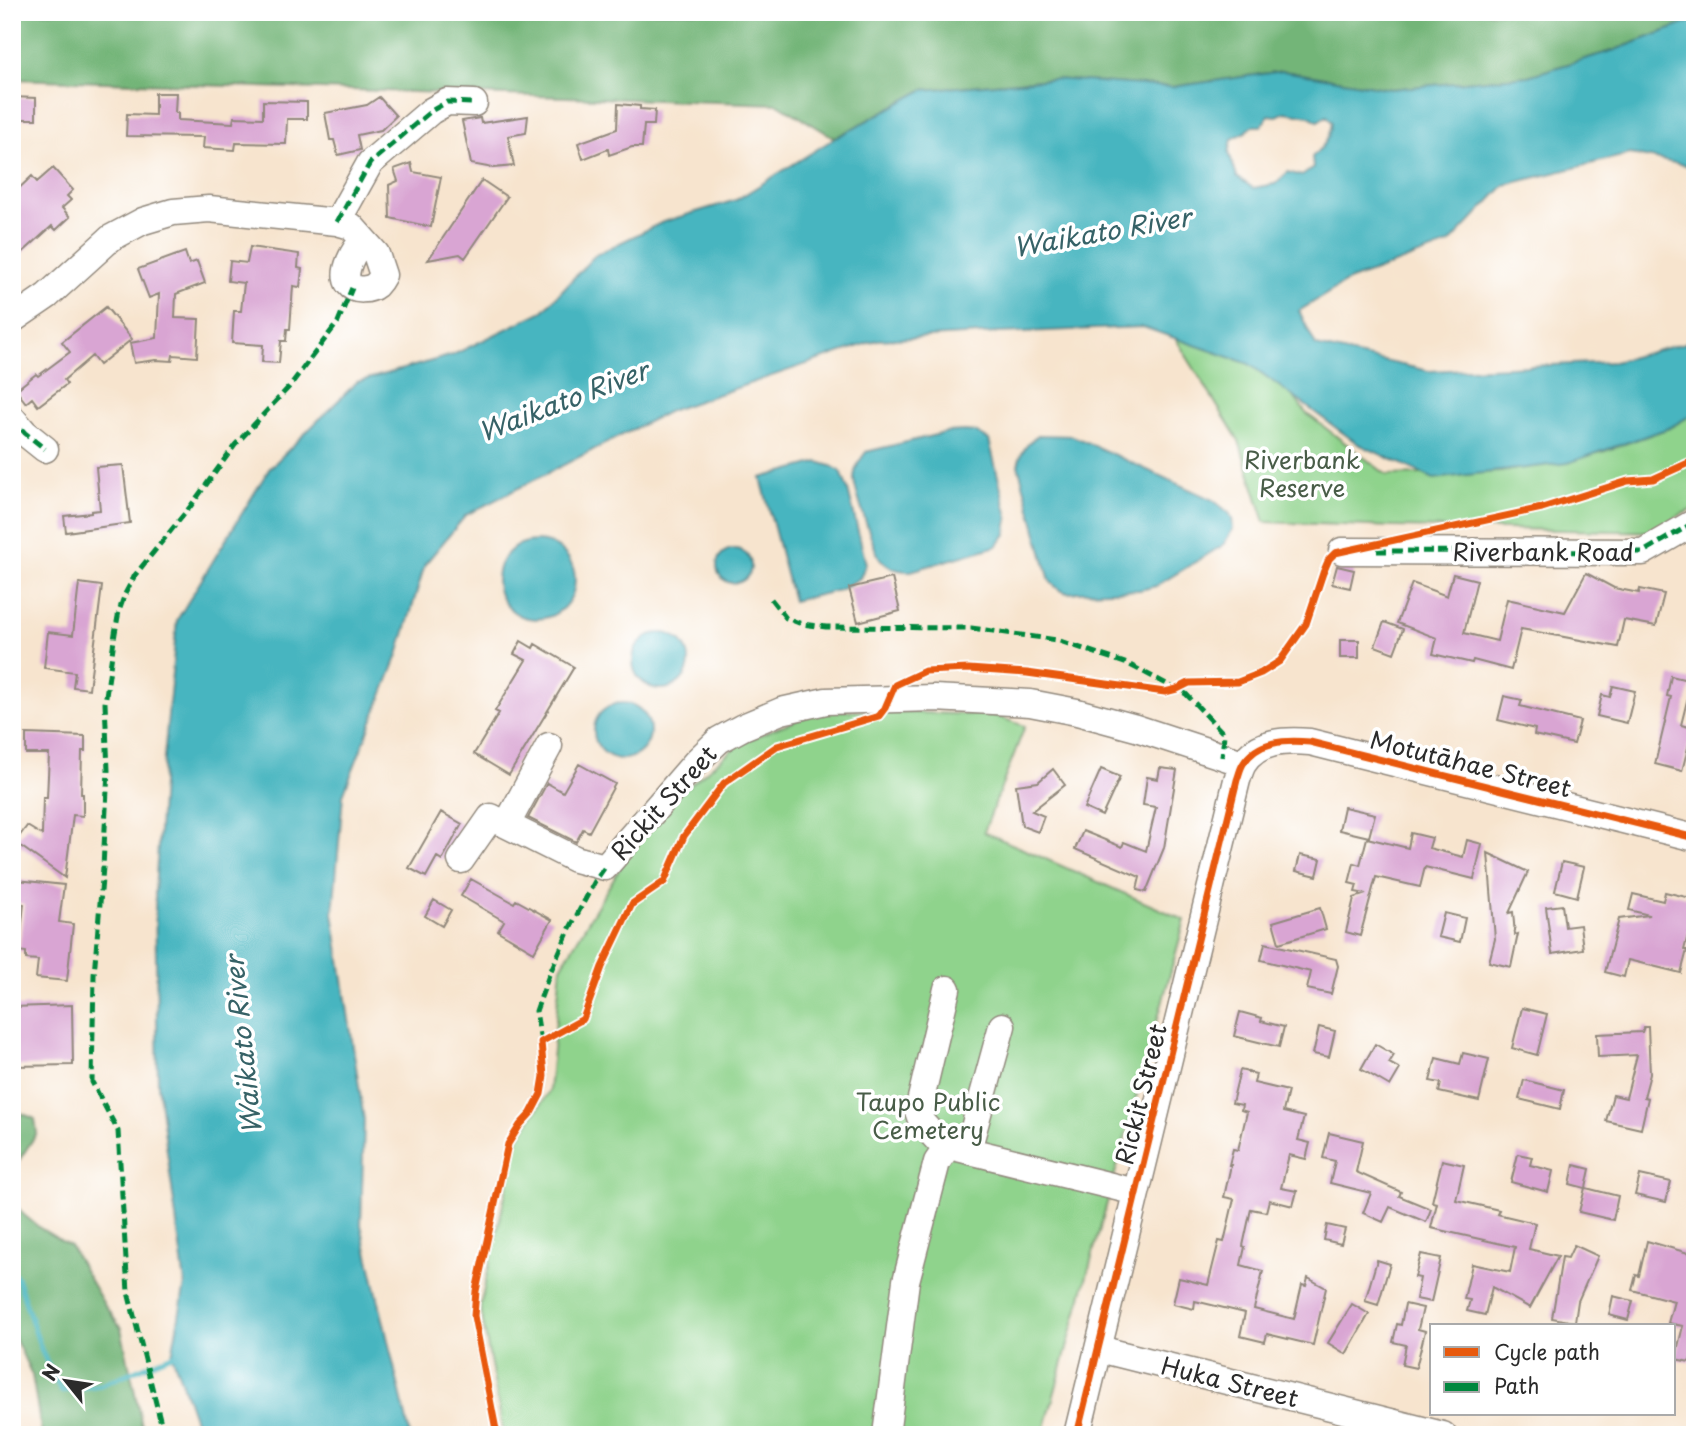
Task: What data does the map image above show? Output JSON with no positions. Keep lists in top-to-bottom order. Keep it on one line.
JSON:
{"streets":{"street":["Riverbank Road","Motutāhae Street","Rickit Street","Huka Street"]},"crossings":[["Motutāhae Street","Rickit Street"],["Rickit Street","Huka Street"]],"water":["Waikato River"],"parks":["Riverbank Reserve","Taupo Public Cemetery"],"legend":["Cycle path","Path"],"north":"top left"}
